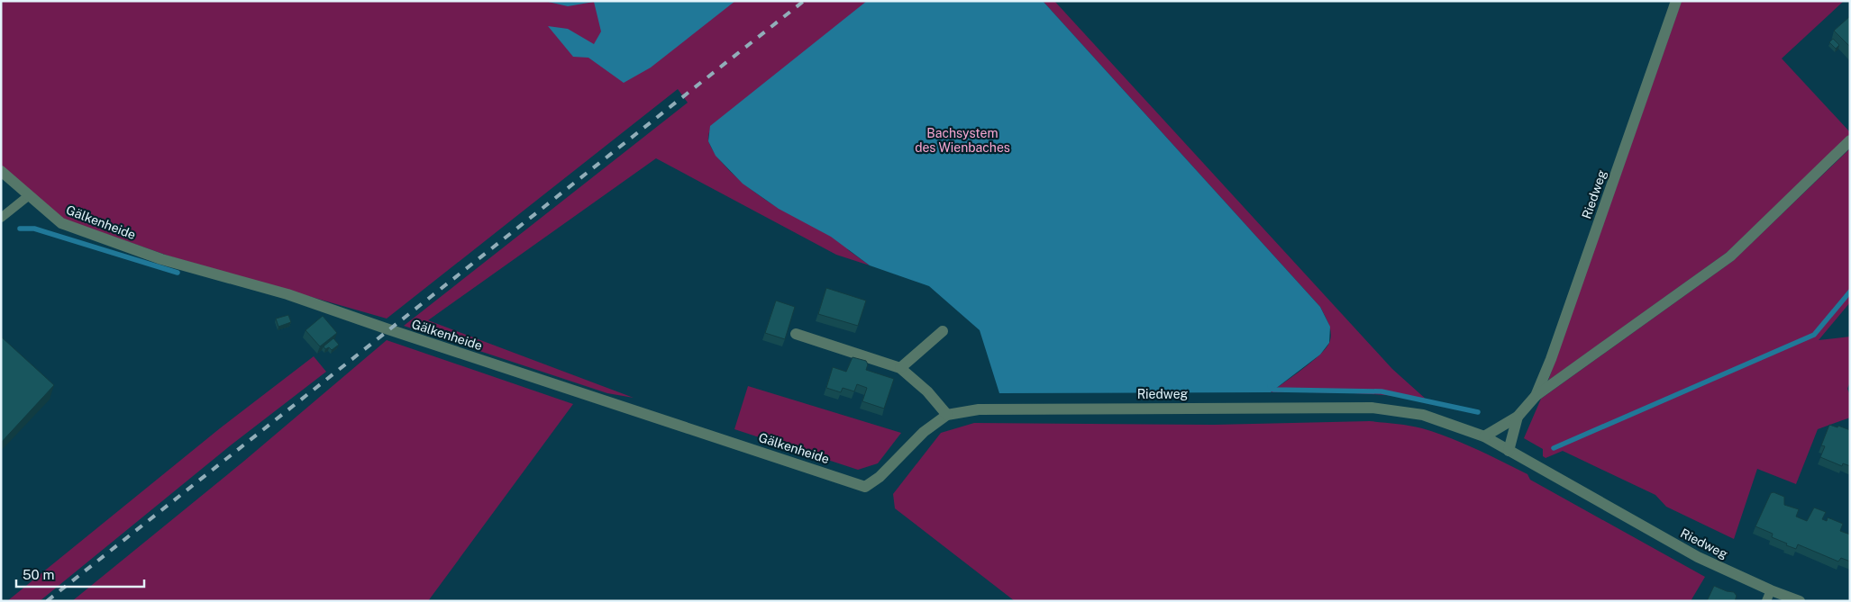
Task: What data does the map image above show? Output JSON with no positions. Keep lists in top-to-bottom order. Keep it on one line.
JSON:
{"streets":{"street":["Riedweg","Gälkenheide"]},"crossings":[["Riedweg","Gälkenheide"]],"parks":["Bachsystem des Wienbaches"],"scale_bar":"50 m"}
